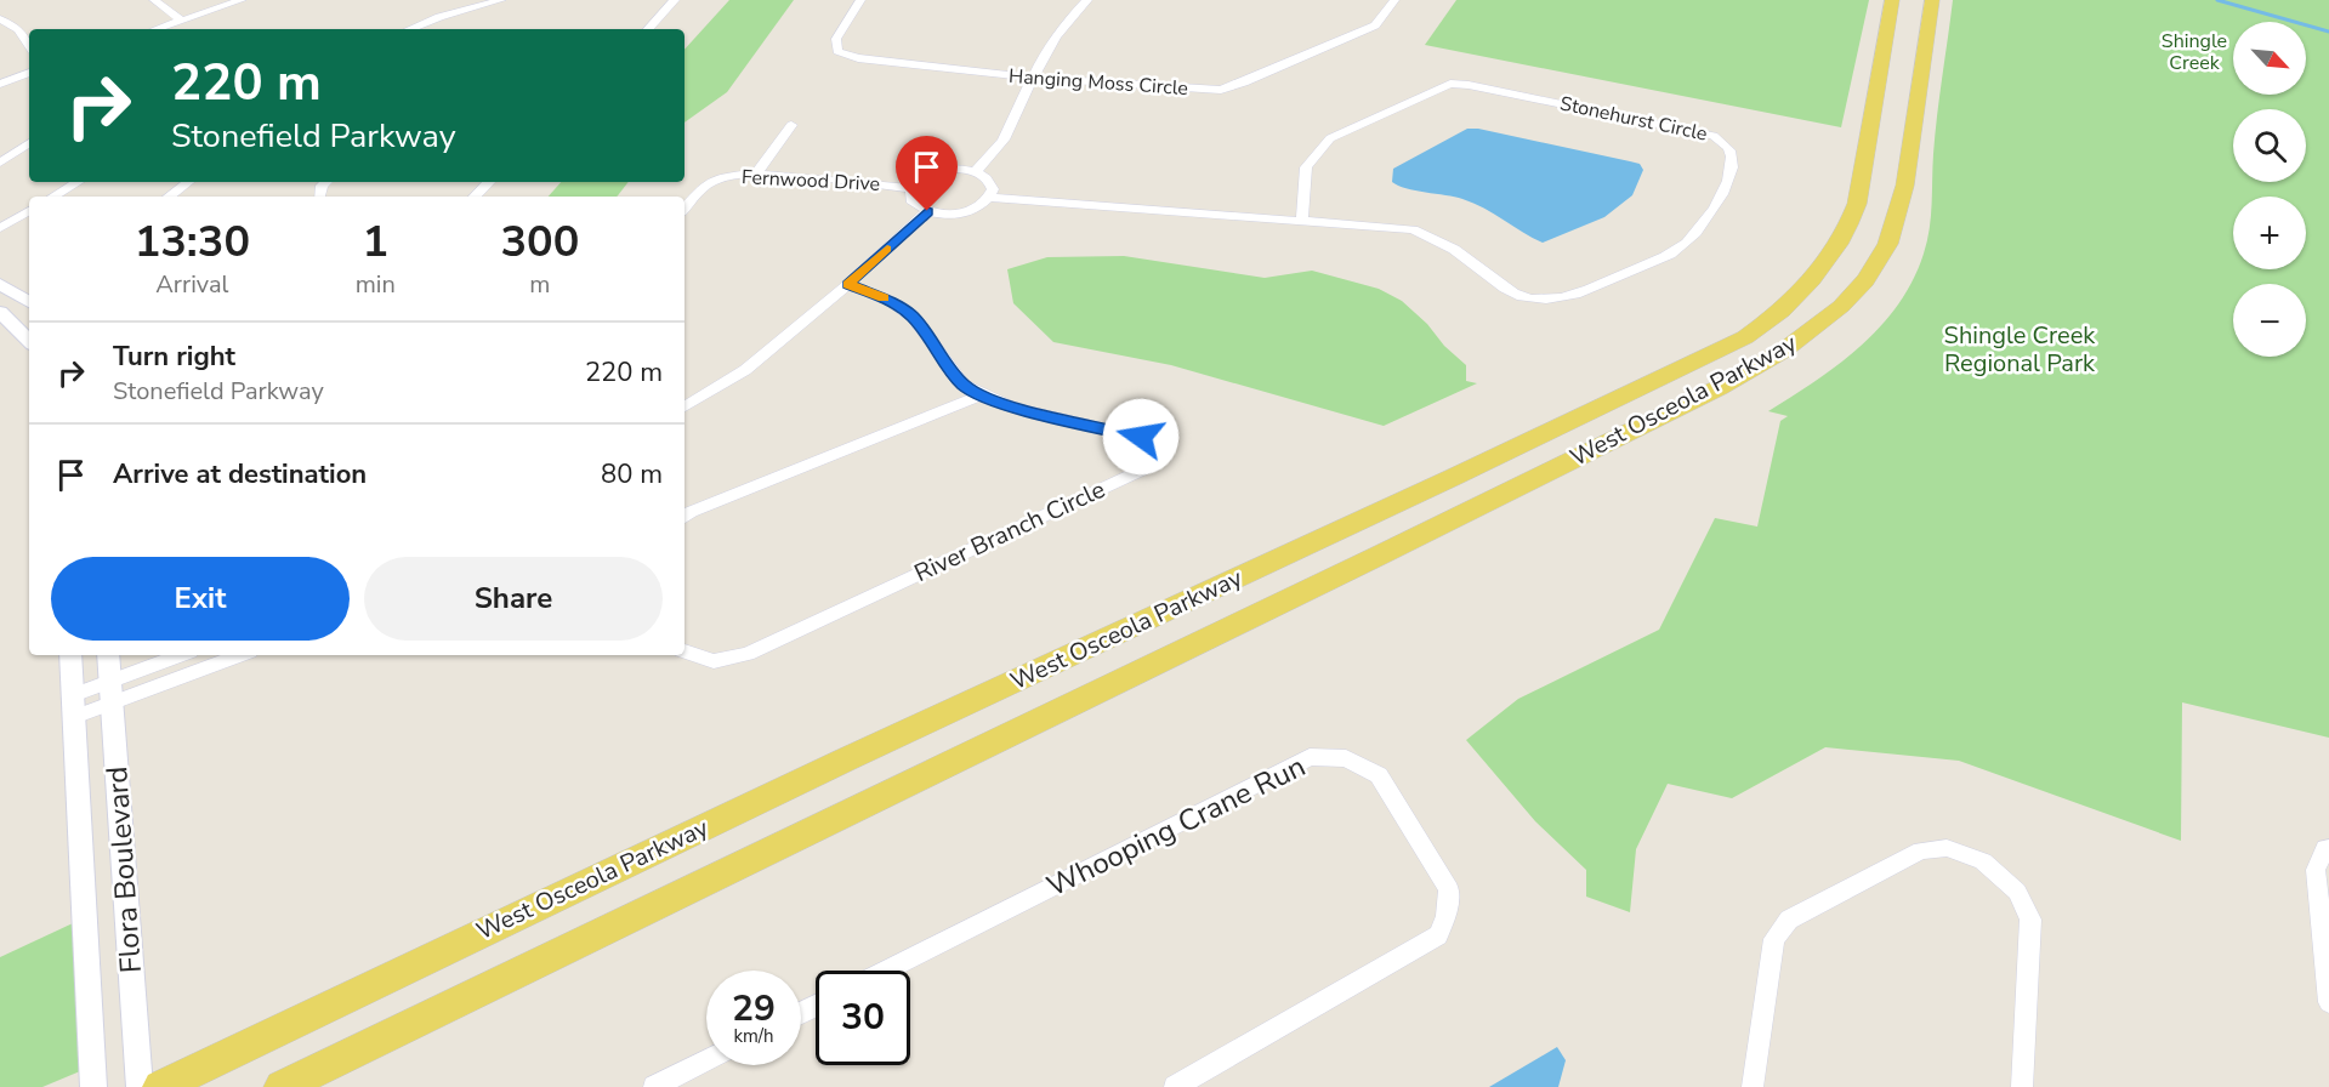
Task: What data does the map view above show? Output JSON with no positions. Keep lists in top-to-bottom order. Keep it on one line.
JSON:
{"streets":{"main road":["West Osceola Parkway"],"street":["Hanging Moss Circle","Stonehurst Circle","Fernwood Drive","River Branch Circle","Whooping Crane Run","Flora Boulevard"]},"parks":["Shingle Creek","Shingle Creek Regional Park"],"north":"bottom right","page":{"map_buttons":["+","−"],"turn":["220 m","Stonefield Parkway"],"eta":["13:30","Arrival","1","min","300","m"],"list":[{"name":"Turn right","note":"Stonefield Parkway","value":"220 m"},{"name":"Arrive at destination","value":"80 m"}],"buttons":["Exit","Share"],"speed":"29 km/h","limit":"30"}}
